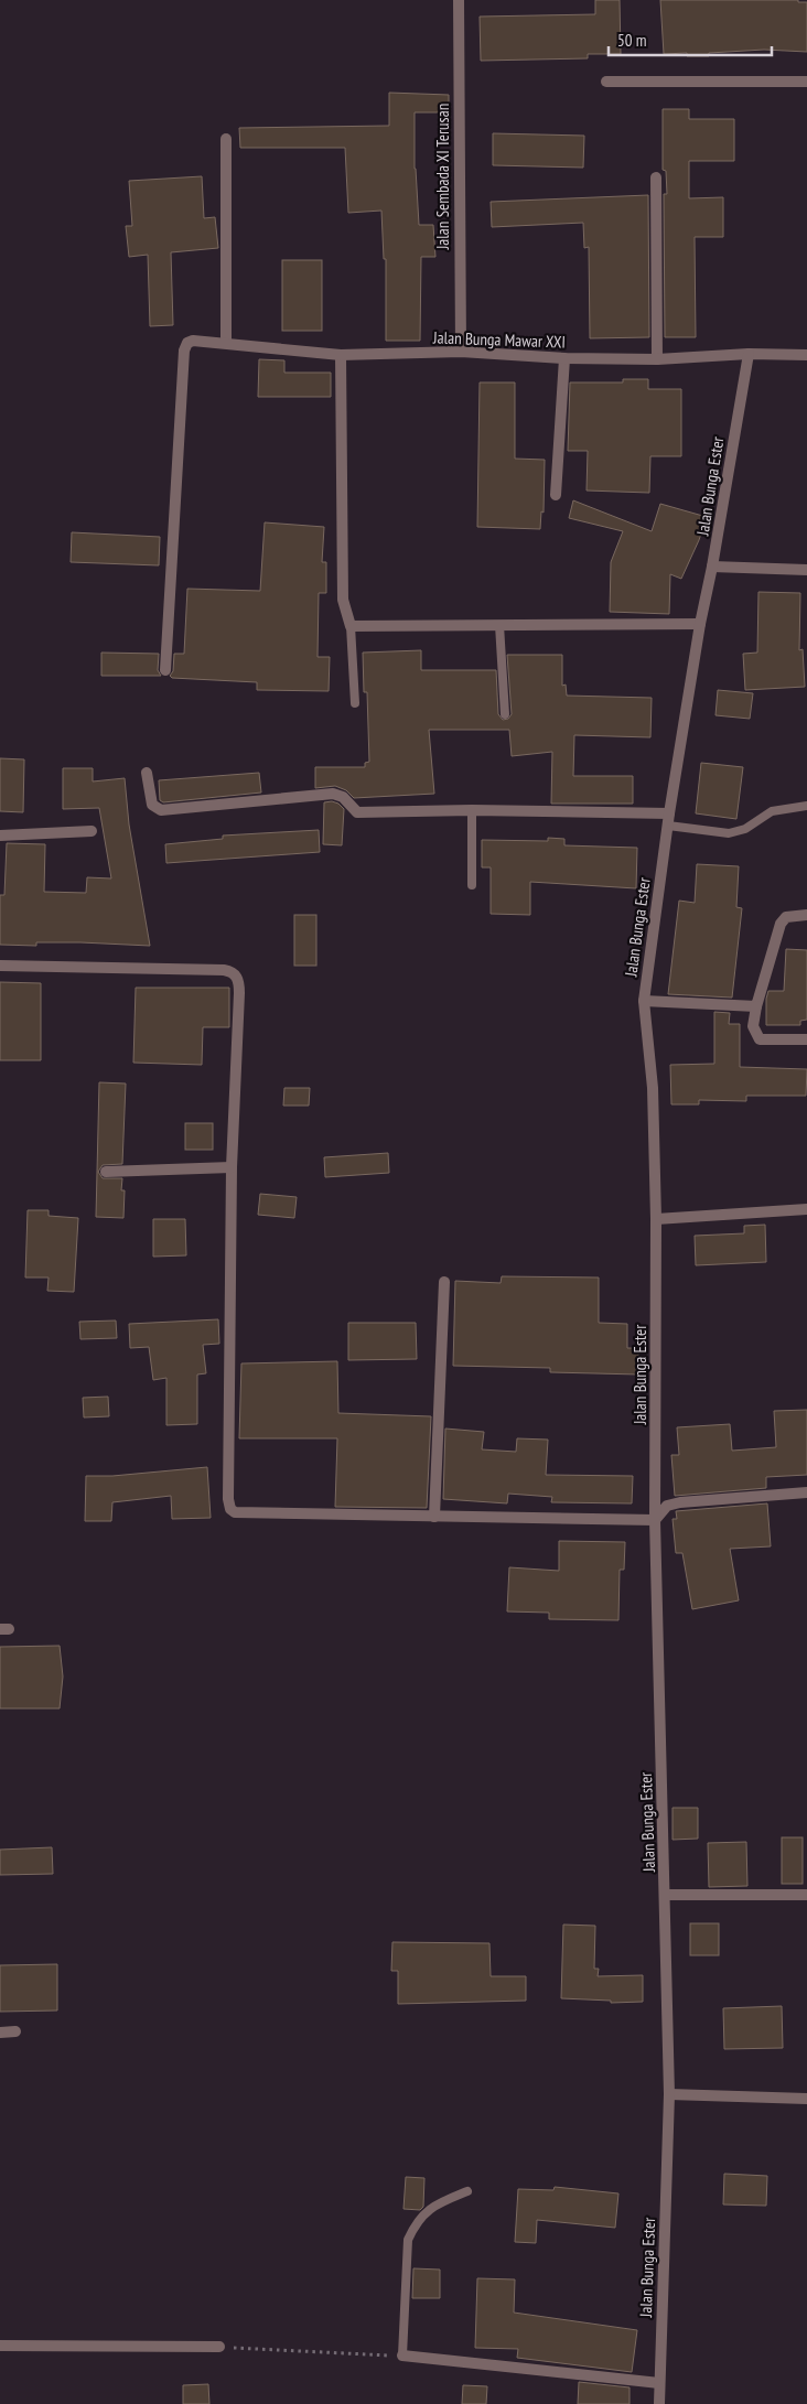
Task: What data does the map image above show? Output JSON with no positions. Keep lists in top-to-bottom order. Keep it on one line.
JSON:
{"streets":{"street":["Jalan Sembada XI Terusan","Jalan Bunga Mawar XXI","Jalan Bunga Ester"]},"crossings":[["Jalan Sembada XI Terusan","Jalan Bunga Mawar XXI"],["Jalan Bunga Mawar XXI","Jalan Bunga Ester"]],"scale_bar":"50 m"}
